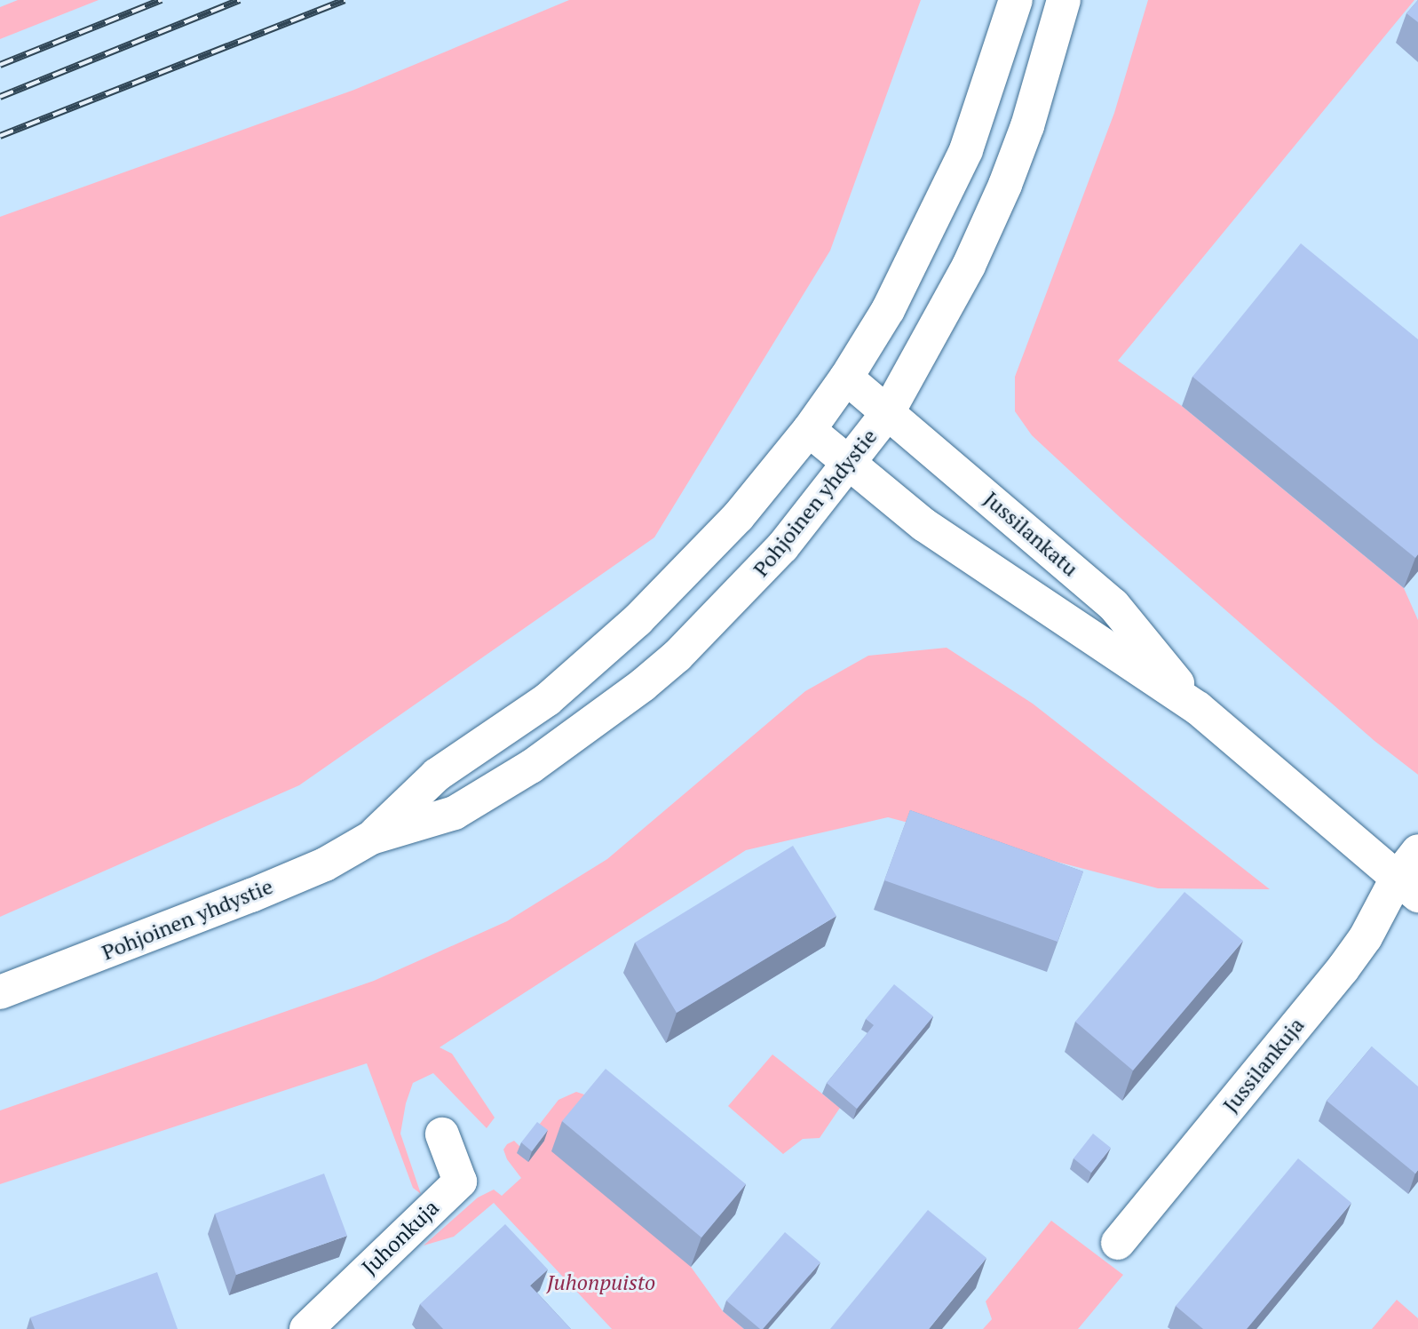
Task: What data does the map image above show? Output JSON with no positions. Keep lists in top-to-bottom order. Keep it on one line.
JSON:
{"streets":{"main road":["Pohjoinen yhdystie","Jussilankatu","Jussilankuja","Juhonkuja"]},"crossings":[["Pohjoinen yhdystie","Jussilankatu"],["Jussilankatu","Jussilankuja"]],"parks":["Juhonpuisto"]}
